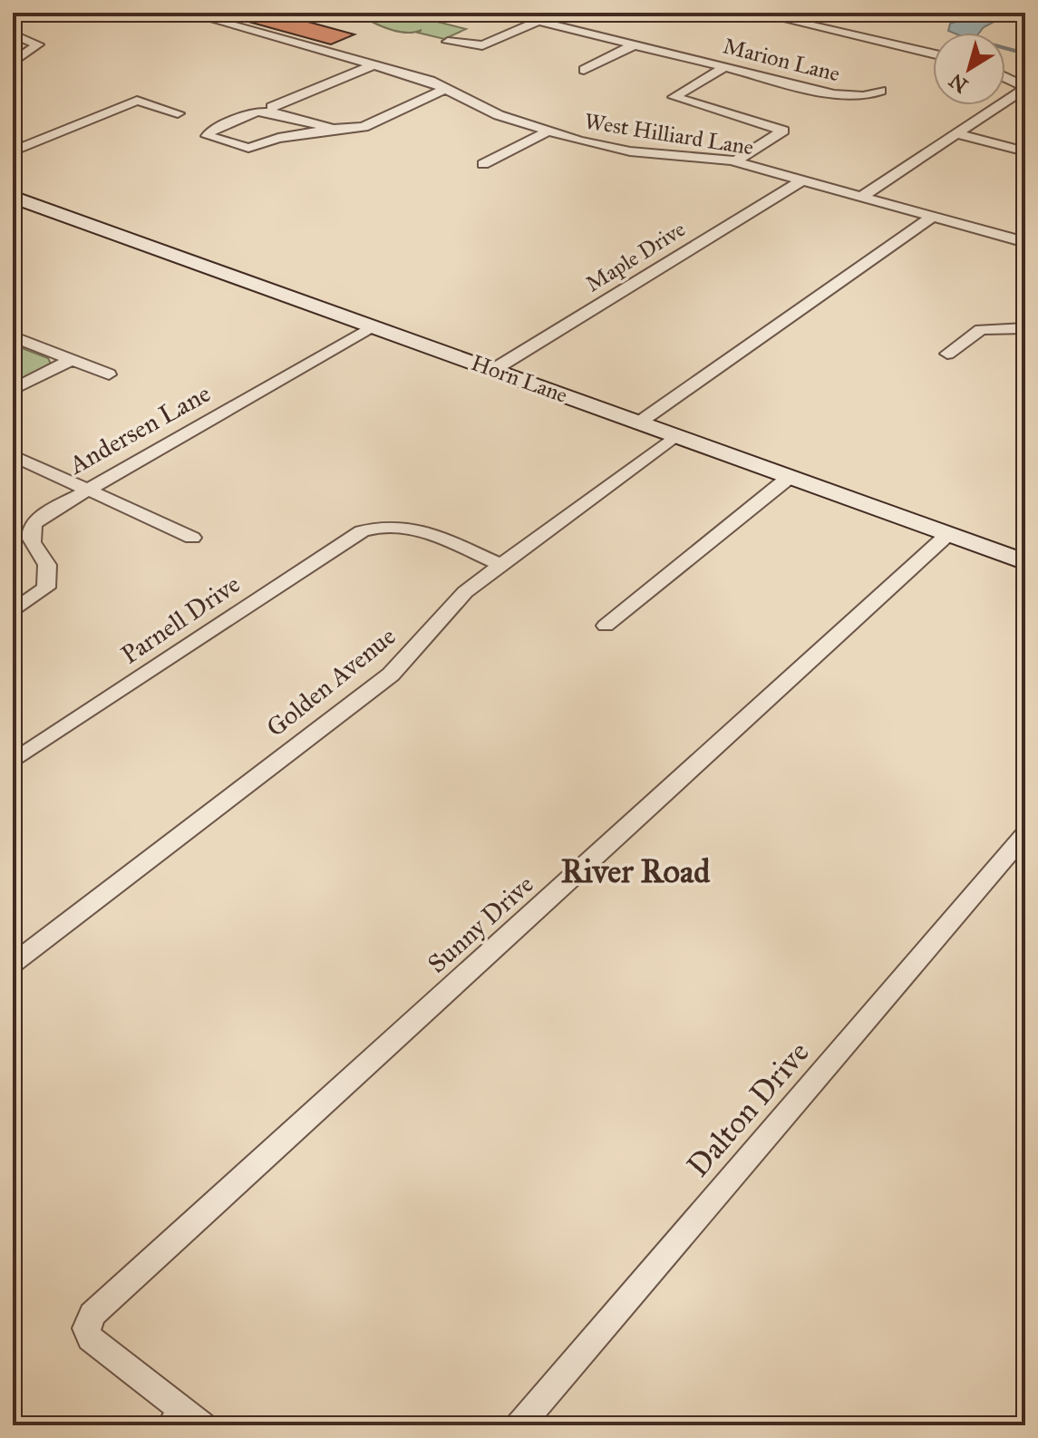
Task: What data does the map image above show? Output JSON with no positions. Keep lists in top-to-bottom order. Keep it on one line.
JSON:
{"streets":{"street":["Marion Lane","West Hilliard Lane","Maple Drive","Horn Lane","Andersen Lane","Parnell Drive","Golden Avenue","Sunny Drive","Dalton Drive"]},"crossings":[["West Hilliard Lane","Maple Drive"],["Maple Drive","Horn Lane"],["Horn Lane","Andersen Lane"],["Horn Lane","Golden Avenue"],["Horn Lane","Sunny Drive"],["Parnell Drive","Golden Avenue"]],"districts":["River Road"],"north":"bottom left"}
